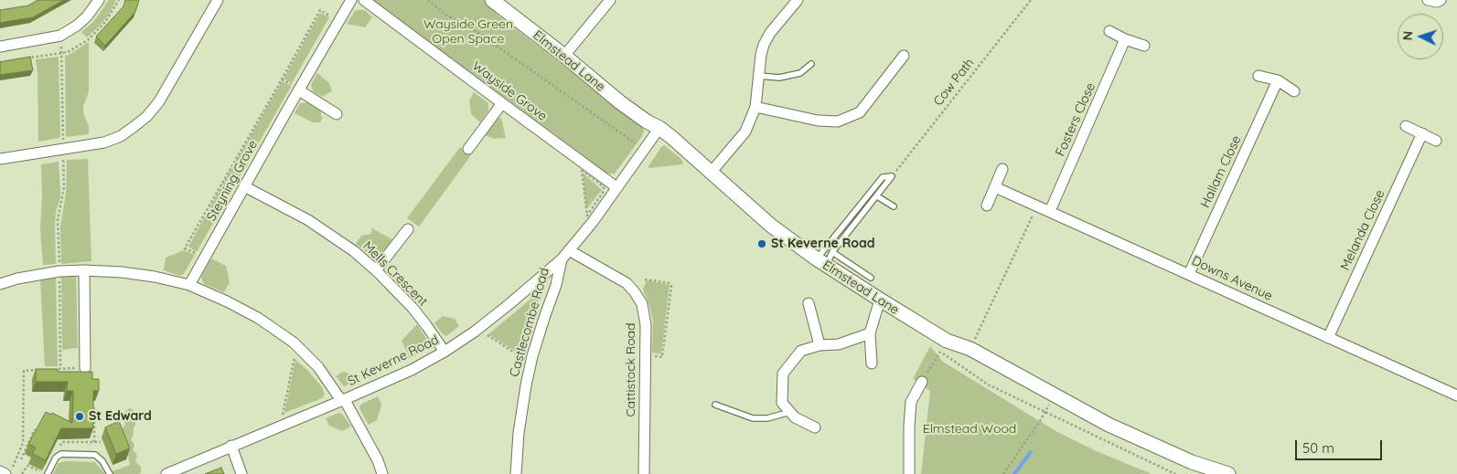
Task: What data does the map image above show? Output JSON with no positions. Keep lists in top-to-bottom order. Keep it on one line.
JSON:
{"streets":{"street":["Elmstead Lane","Wayside Grove","Fosters Close","Hallam Close","Steyning Grove","Melanda Close","Mells Crescent","Downs Avenue","Castlecombe Road","St Keverne Road","Cattistock Road"],"path":["Cow Path"]},"crossings":[["Elmstead Lane","St Keverne Road"],["Wayside Grove","St Keverne Road"],["Fosters Close","Downs Avenue"],["Hallam Close","Downs Avenue"],["Steyning Grove","Mells Crescent"],["Melanda Close","Downs Avenue"],["Mells Crescent","St Keverne Road"],["Castlecombe Road","St Keverne Road"],["St Keverne Road","Cattistock Road"]],"parks":["Wayside Green Open Space","Elmstead Wood"],"places":["St Keverne Road","St Edward"],"scale_bar":"50 m","north":"left"}
